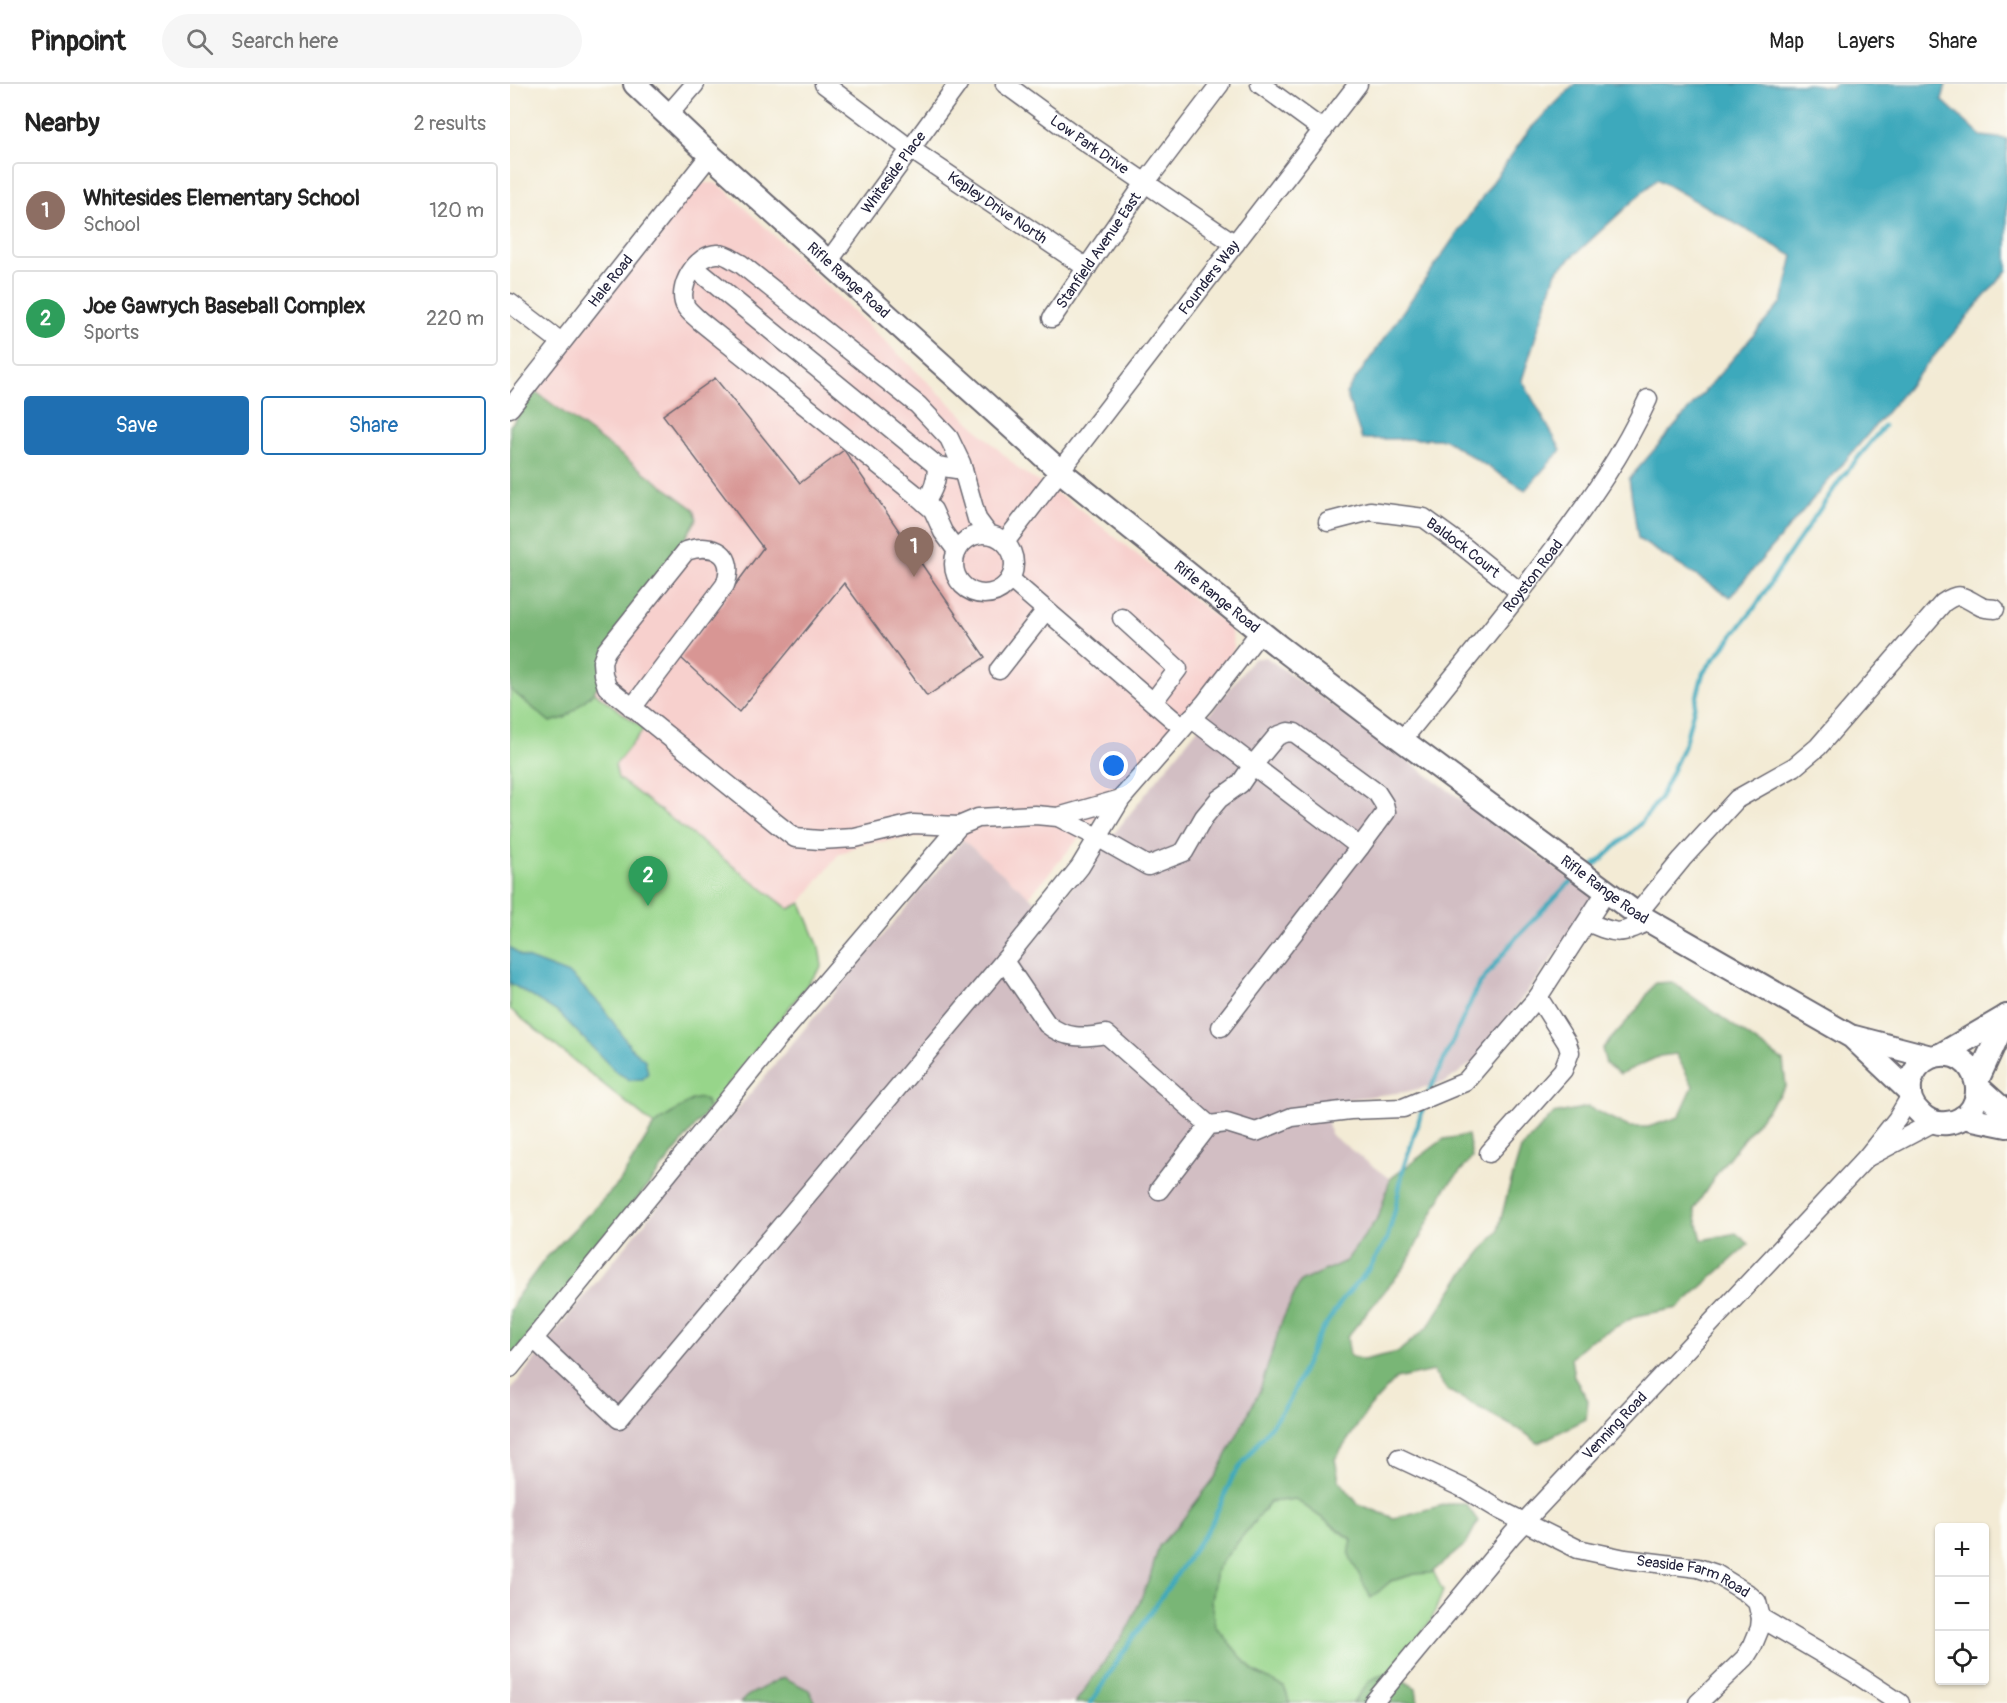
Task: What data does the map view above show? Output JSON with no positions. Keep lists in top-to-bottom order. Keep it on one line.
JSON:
{"streets":{"main road":["Rifle Range Road"],"street":["Low Park Drive","Whiteside Place","Kepley Drive North","Stanfield Avenue East","Founders Way","Hale Road","Baldock Court","Royston Road","Venning Road","Seaside Farm Road"]},"crossings":[["Low Park Drive","Stanfield Avenue East"],["Low Park Drive","Founders Way"],["Whiteside Place","Kepley Drive North"],["Whiteside Place","Rifle Range Road"],["Kepley Drive North","Stanfield Avenue East"],["Founders Way","Rifle Range Road"],["Rifle Range Road","Hale Road"],["Rifle Range Road","Royston Road"],["Rifle Range Road","Venning Road"],["Baldock Court","Royston Road"],["Venning Road","Seaside Farm Road"]],"page":{"header":"Pinpoint","search":"Search here","nav":["Map","Layers","Share"],"heading":["Nearby","2 results"],"list":[{"mark":"1","name":"Whitesides Elementary School","note":"School","value":"120 m"},{"mark":"2","name":"Joe Gawrych Baseball Complex","note":"Sports","value":"220 m"}],"buttons":["Save","Share"],"pins":["1","2"],"map_buttons":["+","−"]}}
